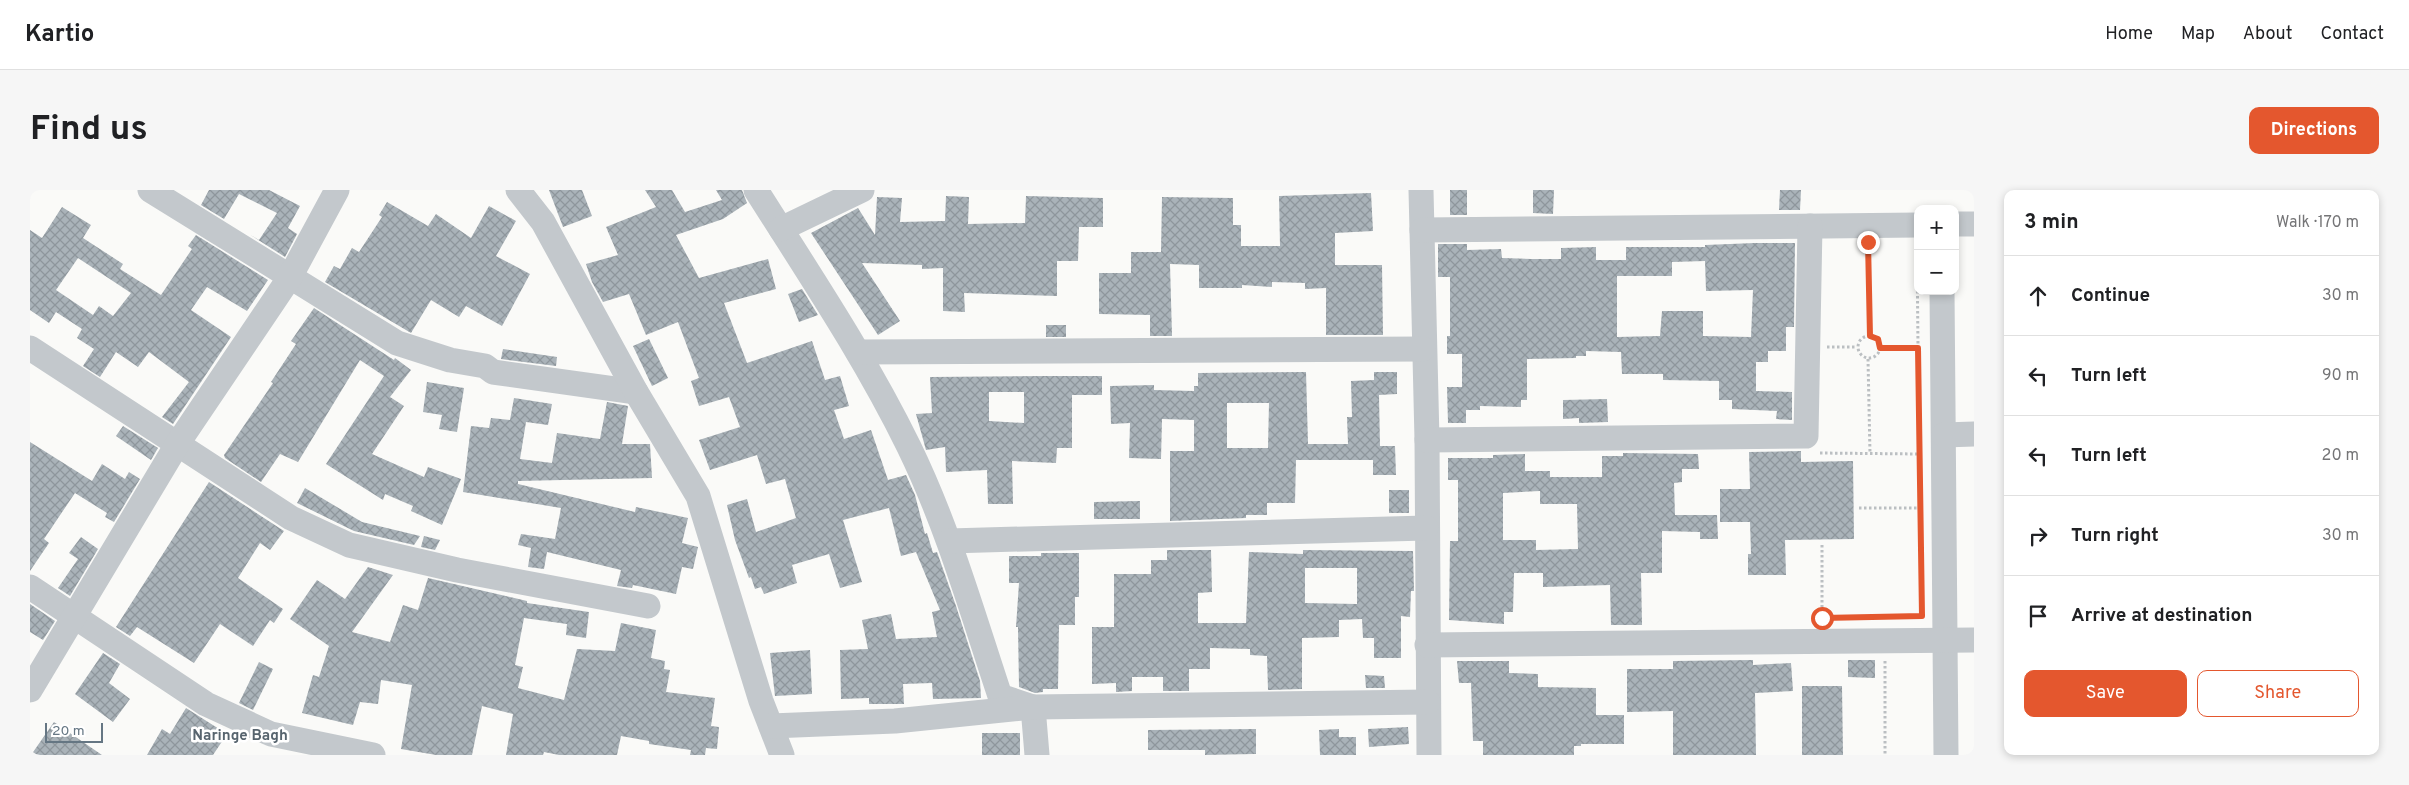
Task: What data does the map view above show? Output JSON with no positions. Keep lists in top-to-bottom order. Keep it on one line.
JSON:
{"districts":["Naringe Bagh"],"scale_bar":"20 m","page":{"header":"Kartio","nav":["Home","Map","About","Contact"],"buttons":["Directions",["Save","Share"]],"title":"Find us","heading":["3 min","Walk · 170 m"],"map_buttons":["+","−"],"list":[["Continue","30 m"],["Turn left","90 m"],["Turn left","20 m"],["Turn right","30 m"],"Arrive at destination"],"scale":"20 m"}}
